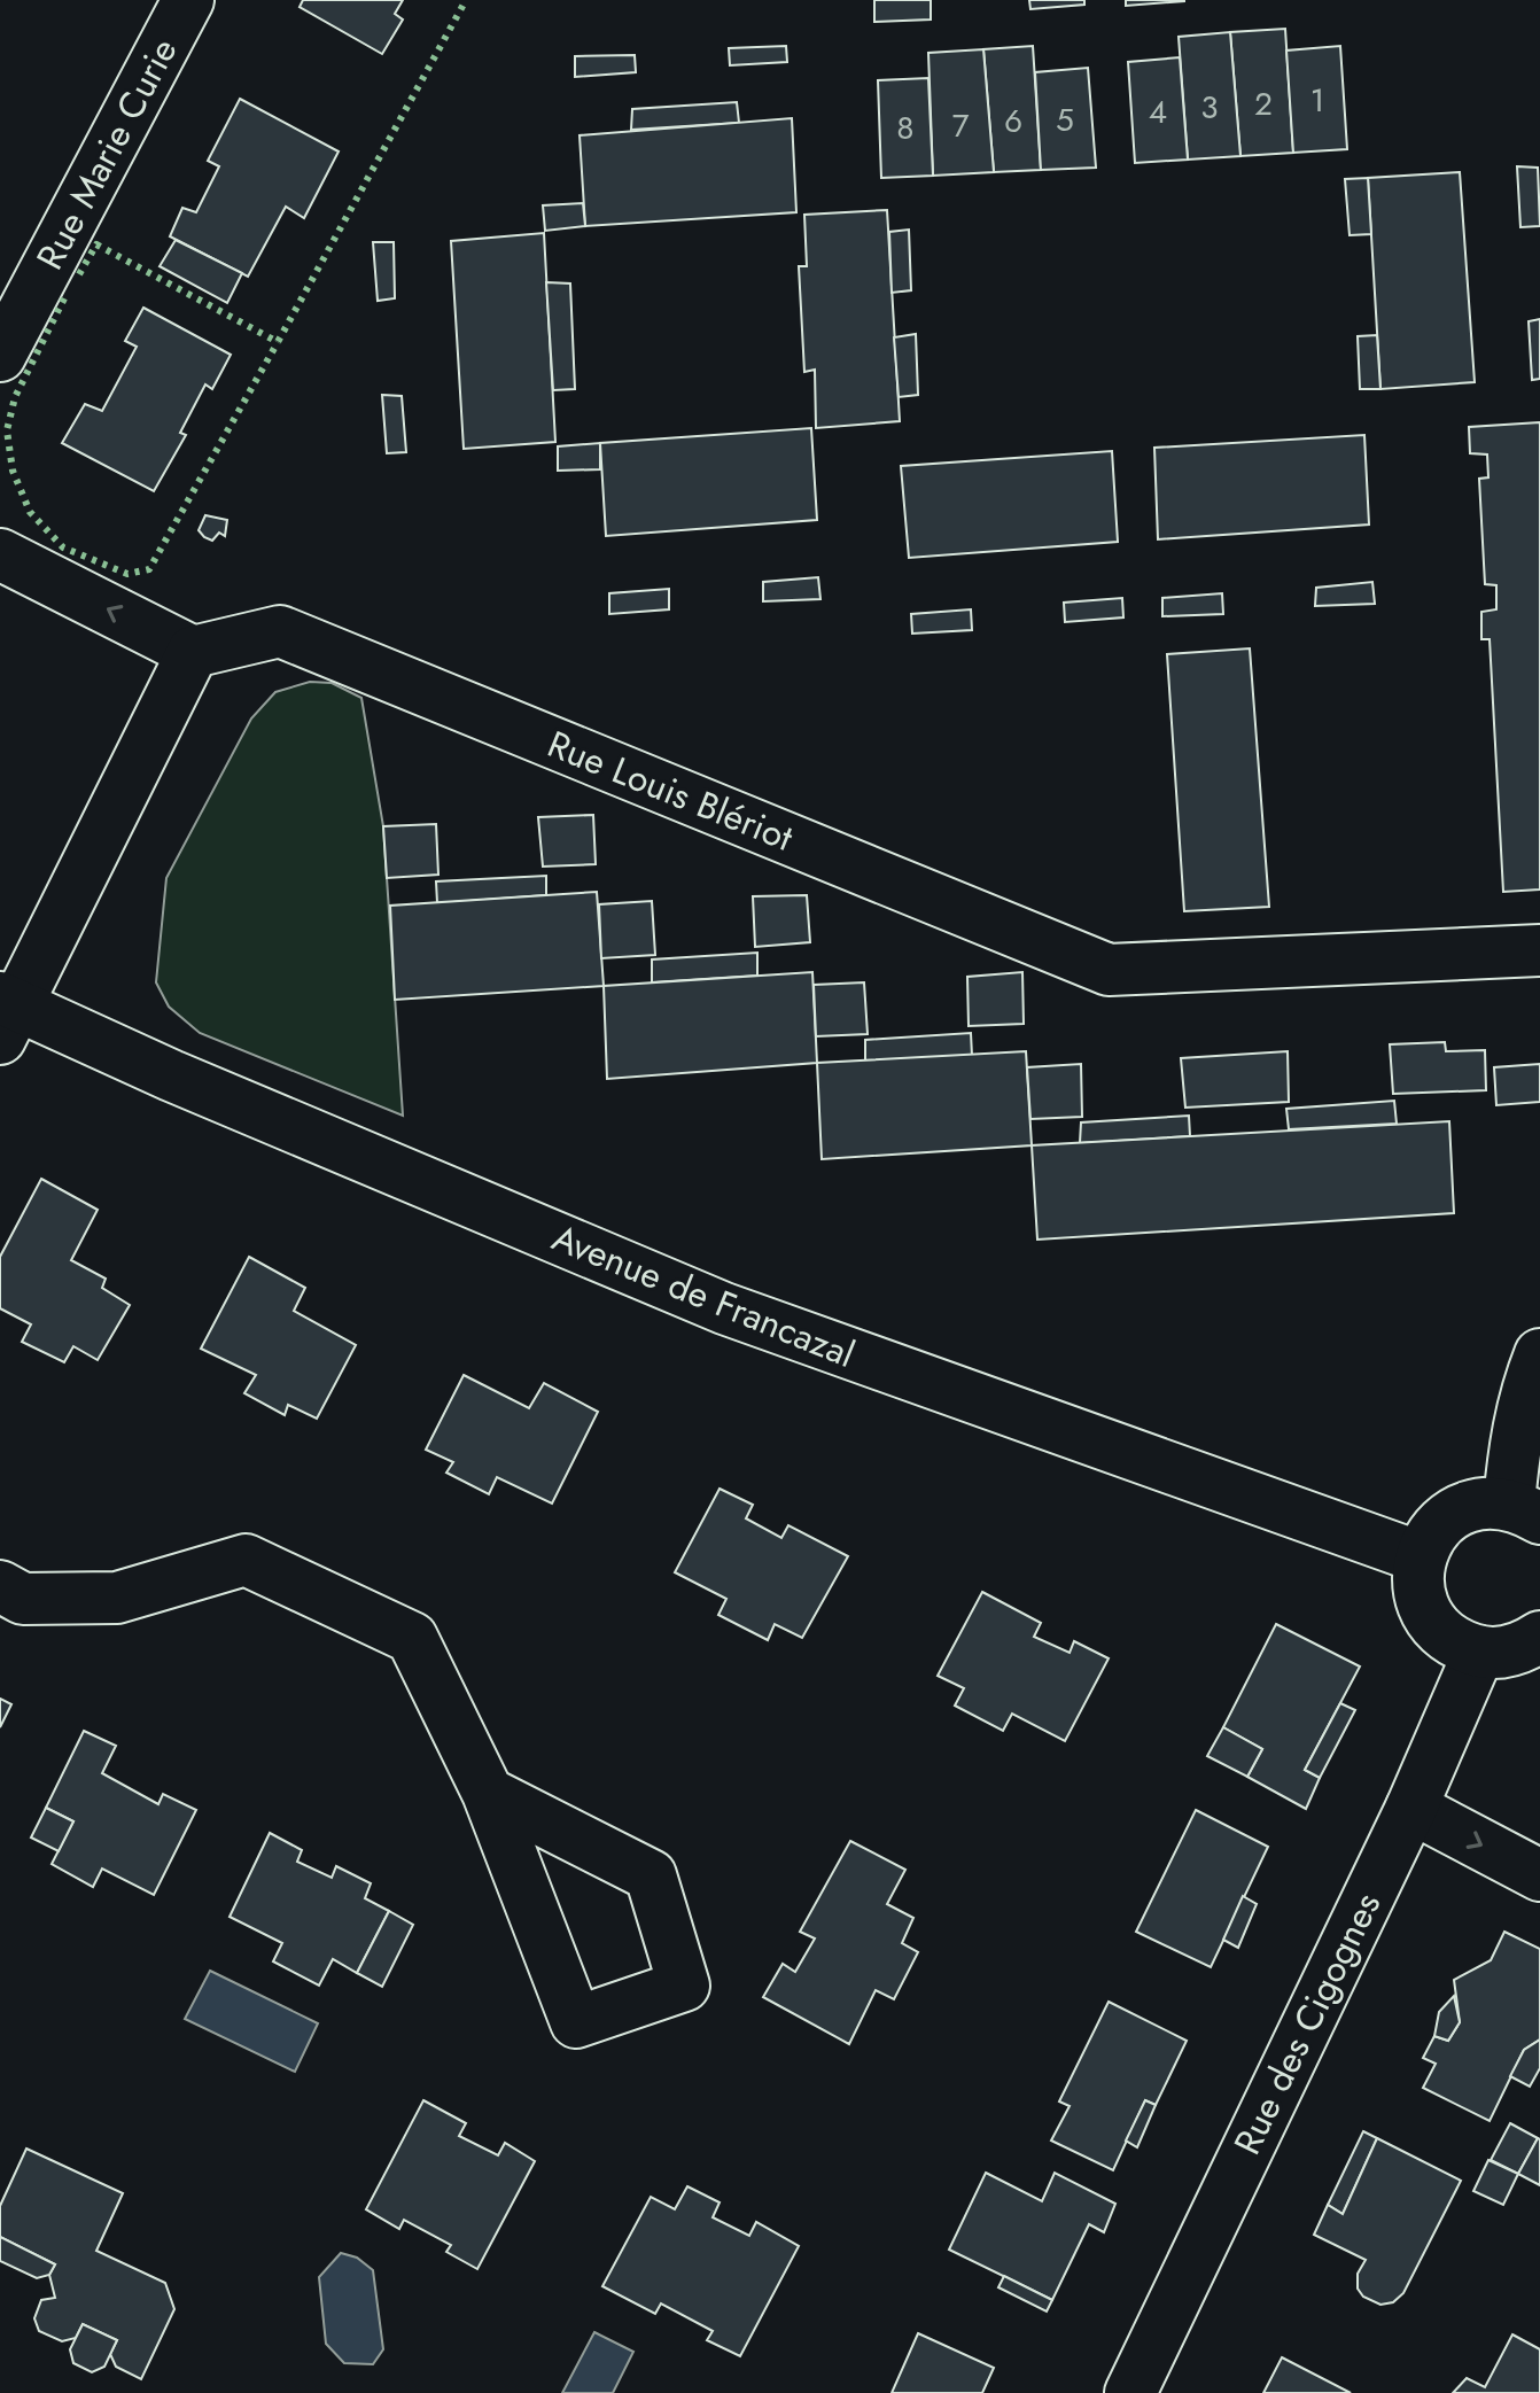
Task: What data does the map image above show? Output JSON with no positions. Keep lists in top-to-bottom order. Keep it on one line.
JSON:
{"streets":{"street":["Rue Marie Curie","Rue Louis Blériot","Avenue de Francazal","Rue des Cigognes"]},"house_numbers":["1","2","3","4","5","6","7","8"]}
